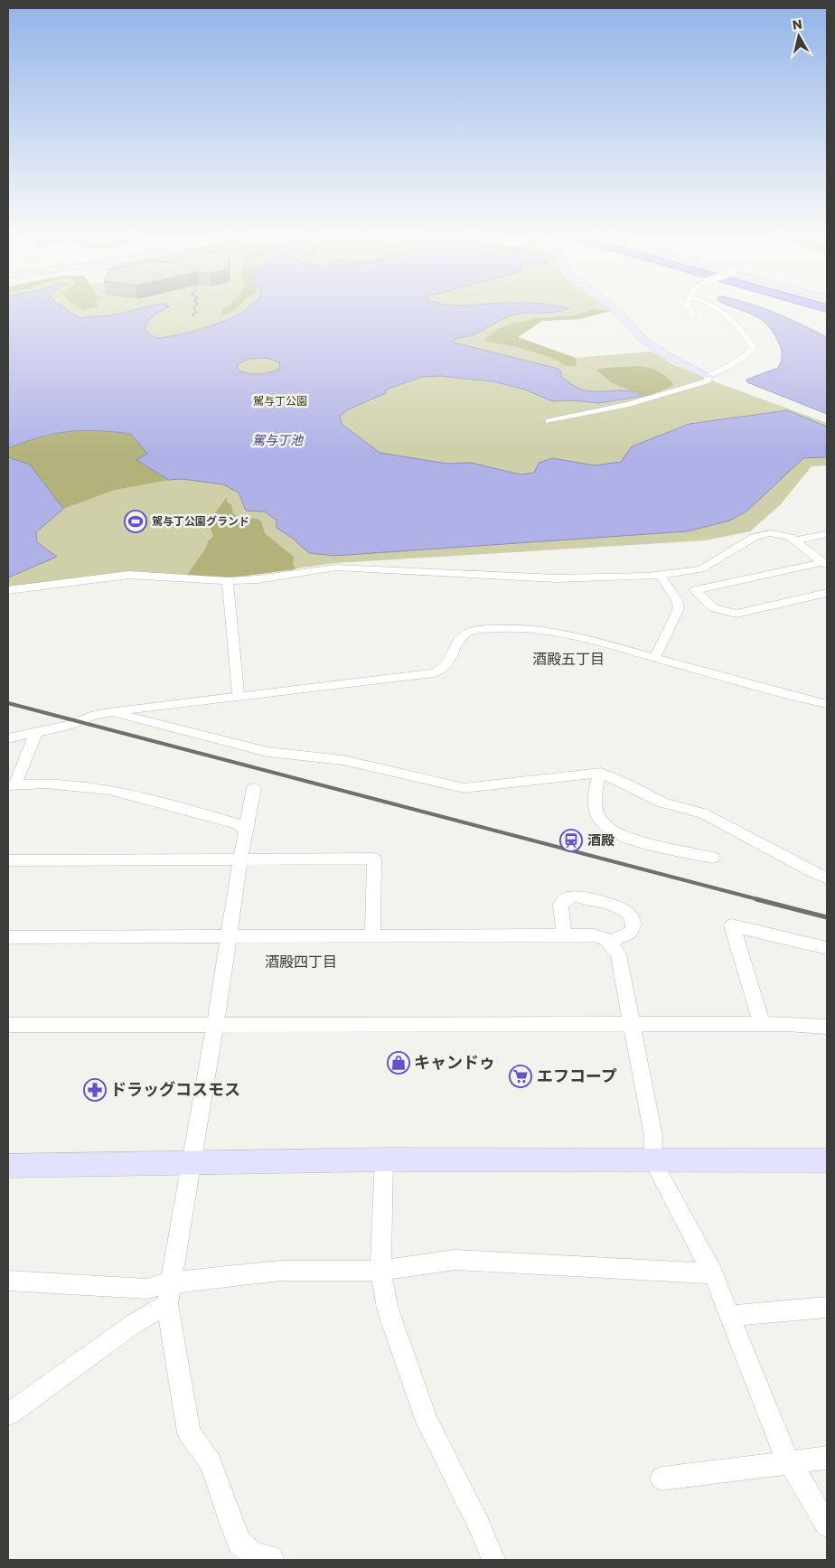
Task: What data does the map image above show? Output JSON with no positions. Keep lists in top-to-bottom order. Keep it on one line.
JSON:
{"districts":["酒殿五丁目","酒殿四丁目"],"water":["駕与丁池"],"parks":["駕与丁公園"],"places":{"sports":["駕与丁公園グランド"],"station":["酒殿"],"shop":["キャンドゥ"],"supermarket":["エフコープ"],"pharmacy":["ドラッグコスモス"]},"north":"top"}
